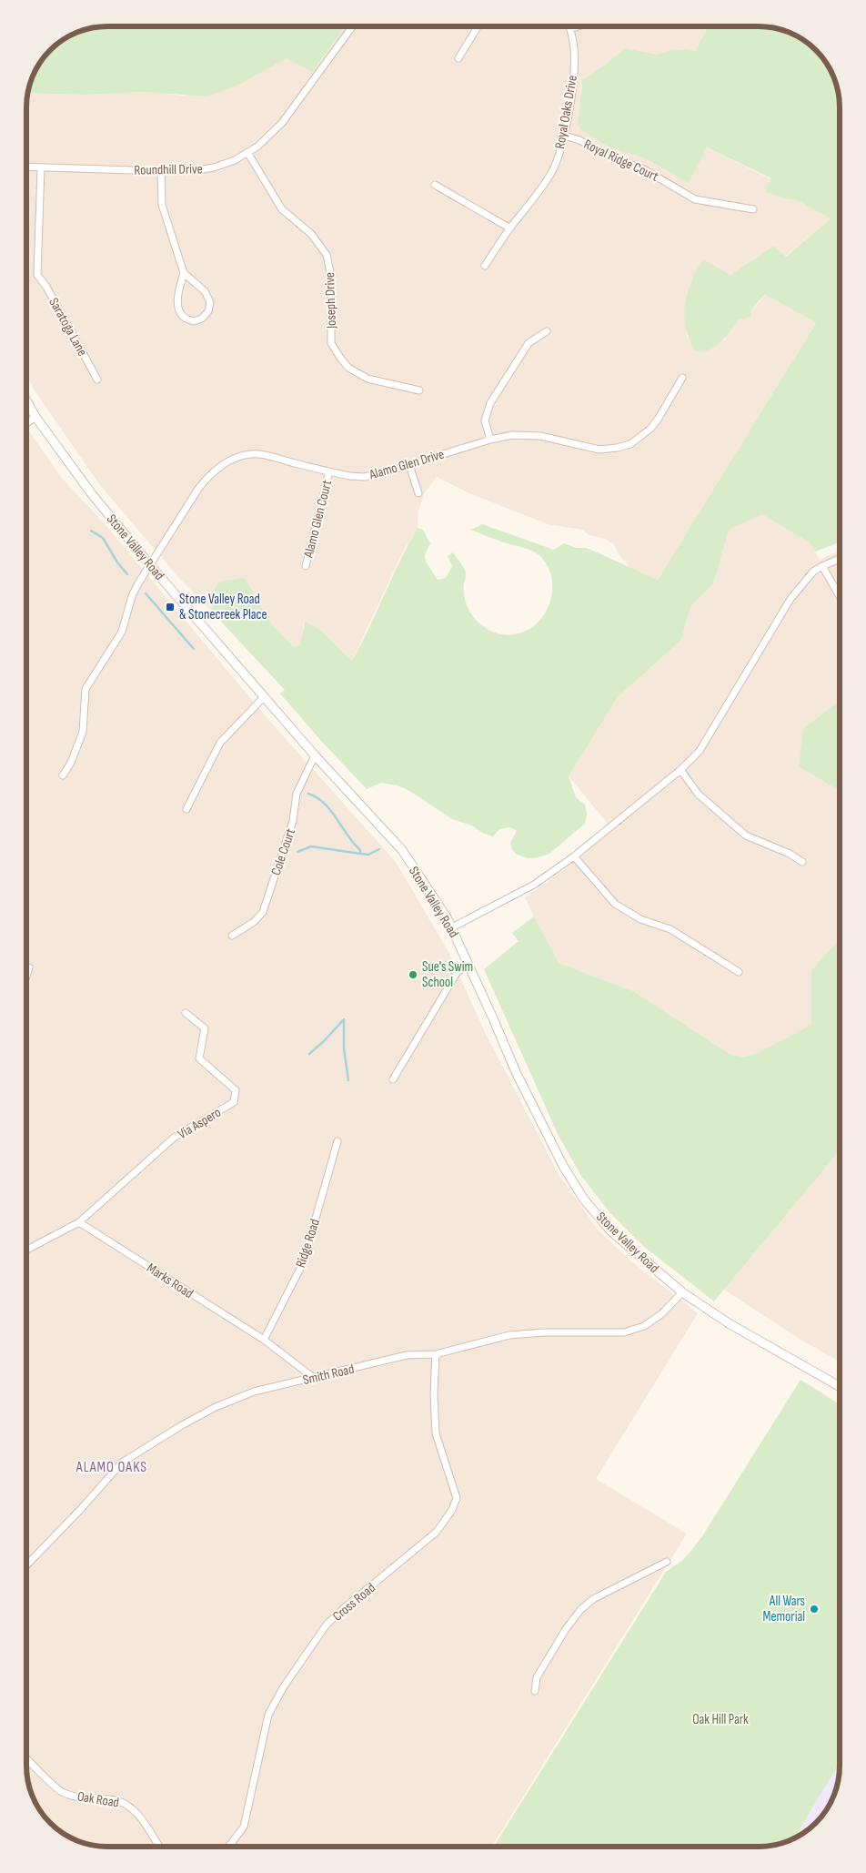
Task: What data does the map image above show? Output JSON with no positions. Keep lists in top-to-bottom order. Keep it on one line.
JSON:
{"streets":{"street":["Royal Oaks Drive","Royal Ridge Court","Roundhill Drive","Joseph Drive","Saratoga Lane","Alamo Glen Drive","Alamo Glen Court","Stone Valley Road","Cole Court","Via Aspero","Ridge Road","Marks Road","Smith Road","Cross Road","Oak Road"]},"crossings":[["Royal Oaks Drive","Royal Ridge Court"],["Roundhill Drive","Joseph Drive"],["Roundhill Drive","Saratoga Lane"],["Alamo Glen Drive","Alamo Glen Court"],["Alamo Glen Drive","Stone Valley Road"],["Stone Valley Road","Cole Court"],["Stone Valley Road","Smith Road"],["Via Aspero","Marks Road"],["Ridge Road","Marks Road"],["Marks Road","Smith Road"],["Smith Road","Cross Road"]],"districts":["ALAMO OAKS"],"parks":["Oak Hill Park"],"places":{"transit":["Stone Valley Road & Stonecreek Place"],"other":["Sue's Swim School","All Wars Memorial"]}}
